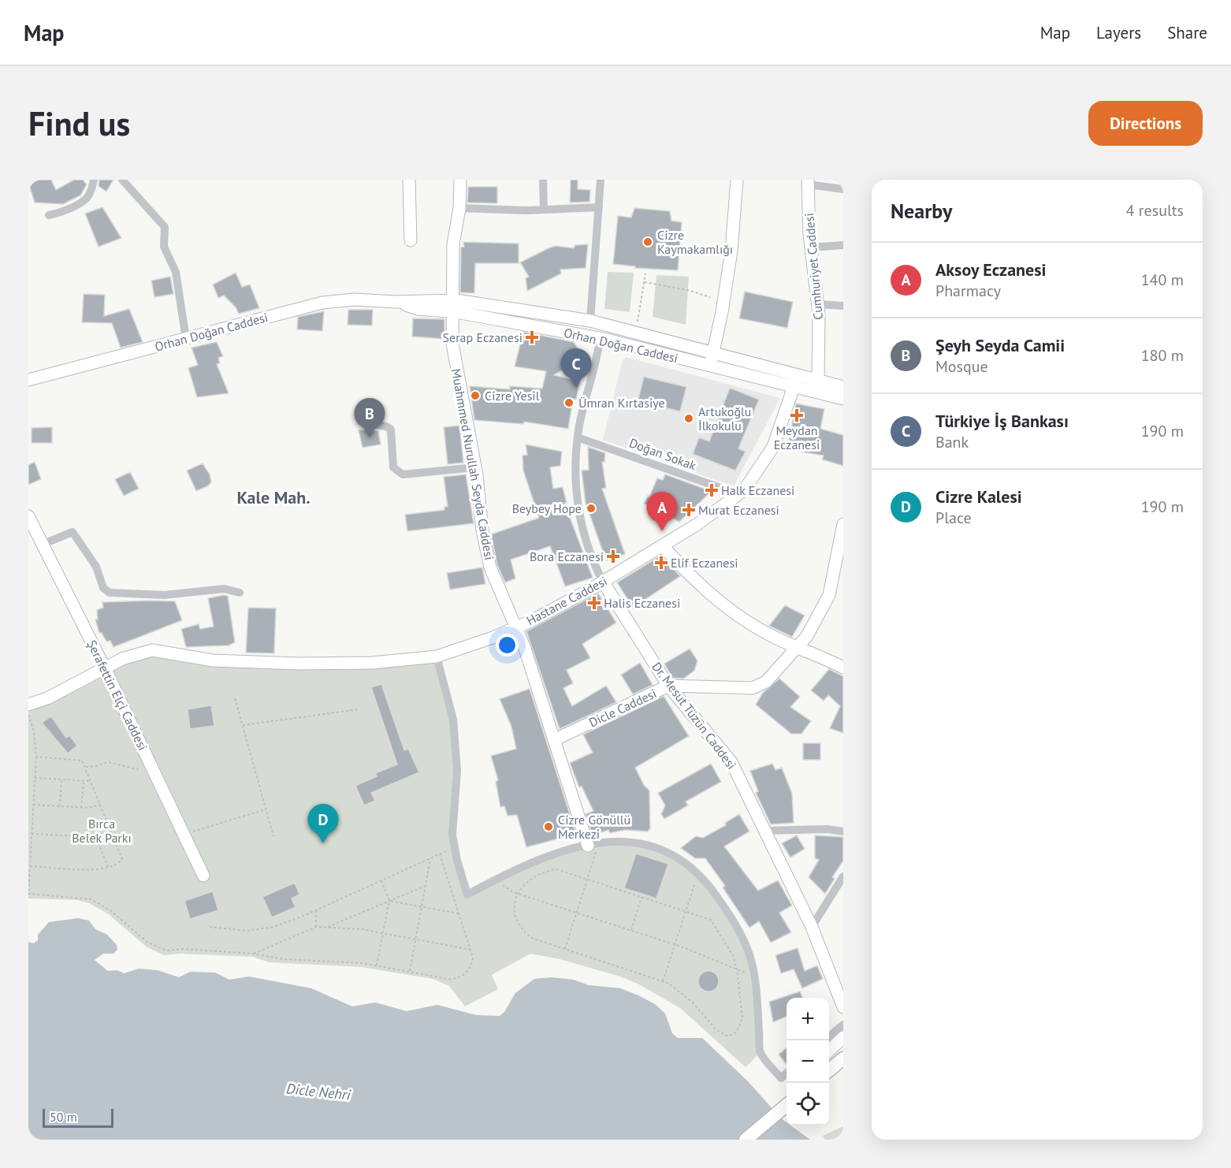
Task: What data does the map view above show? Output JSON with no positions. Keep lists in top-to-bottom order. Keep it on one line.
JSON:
{"streets":{"street":["Cumhuriyet Caddesi","Orhan Doğan Caddesi","Doğan Sokak","Muahmmed Nurullah Seyda Caddesi","Hastane Caddesi","Şerafettin Elçi Caddesi","Dicle Caddesi","Dr. Mesut Tüzün Caddesi"]},"crossings":[["Cumhuriyet Caddesi","Orhan Doğan Caddesi"],["Orhan Doğan Caddesi","Muahmmed Nurullah Seyda Caddesi"],["Orhan Doğan Caddesi","Hastane Caddesi"],["Orhan Doğan Caddesi","Dr. Mesut Tüzün Caddesi"],["Doğan Sokak","Hastane Caddesi"],["Doğan Sokak","Dr. Mesut Tüzün Caddesi"],["Muahmmed Nurullah Seyda Caddesi","Hastane Caddesi"],["Muahmmed Nurullah Seyda Caddesi","Dicle Caddesi"],["Hastane Caddesi","Şerafettin Elçi Caddesi"],["Hastane Caddesi","Dr. Mesut Tüzün Caddesi"],["Dicle Caddesi","Dr. Mesut Tüzün Caddesi"]],"districts":["Kale Mah."],"water":["Dicle Nehri"],"parks":["Bırca Belek Parkı"],"places":{"other":["Cizre Kaymakamlığı","Cizre Yesil","Ümran Kırtasiye","Artukoğlu İlkokulu","Beybey Hope","Cizre Gönüllü Merkezi"],"health":["Serap Eczanesi","Meydan Eczanesi","Halk Eczanesi","Murat Eczanesi","Bora Eczanesi","Elif Eczanesi","Halis Eczanesi"]},"scale_bar":"50 m","page":{"header":"Map","nav":["Map","Layers","Share"],"buttons":"Directions","title":"Find us","heading":["Nearby","4 results"],"list":[{"mark":"A","name":"Aksoy Eczanesi","note":"Pharmacy","value":"140 m"},{"mark":"B","name":"Şeyh Seyda Camii","note":"Mosque","value":"180 m"},{"mark":"C","name":"Türkiye İş Bankası","note":"Bank","value":"190 m"},{"mark":"D","name":"Cizre Kalesi","note":"Place","value":"190 m"}],"pins":["C","B","A","D"],"map_buttons":["+","−"],"scale":"50 m"}}
